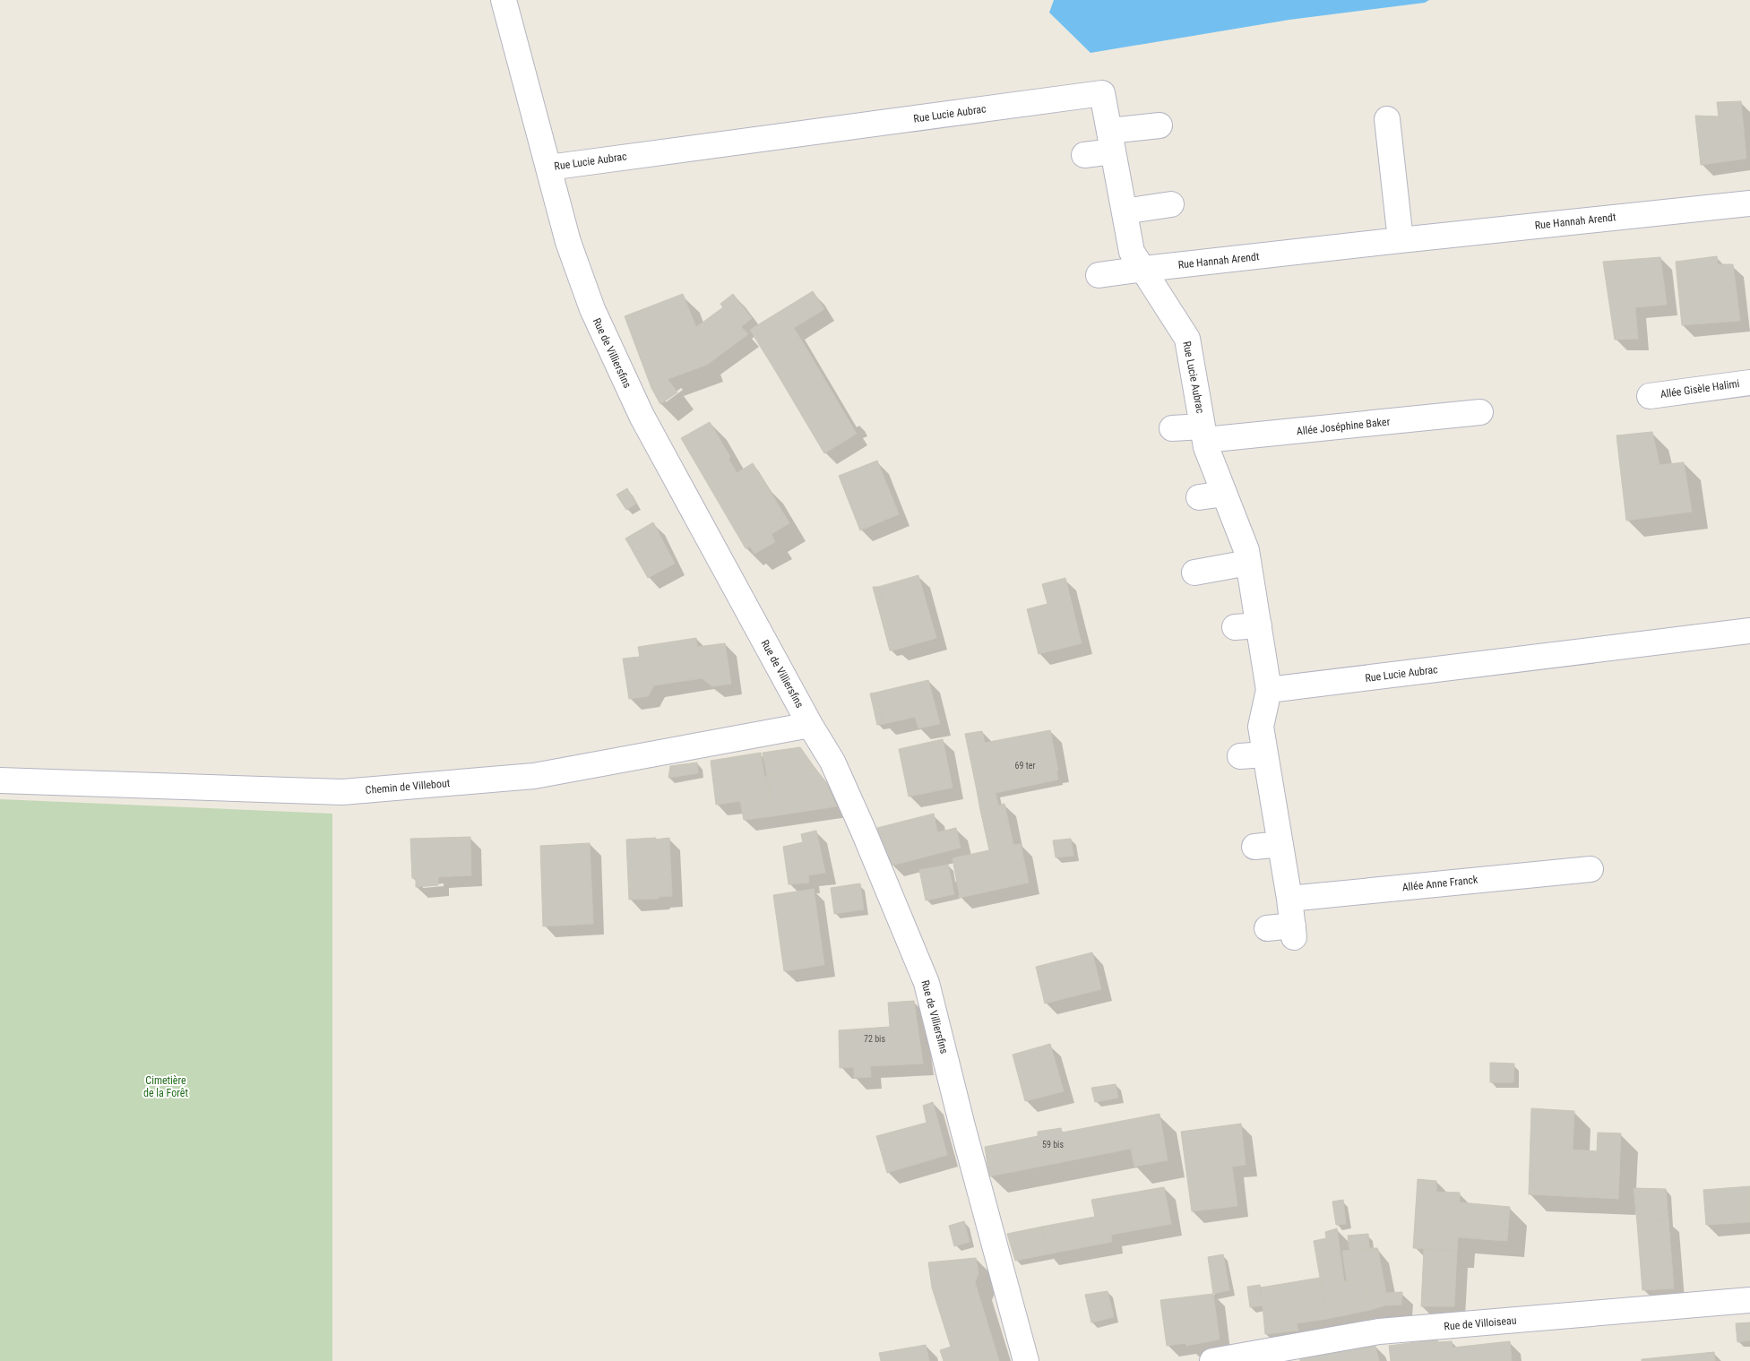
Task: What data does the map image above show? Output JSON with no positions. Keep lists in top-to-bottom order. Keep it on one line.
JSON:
{"streets":{"street":["Rue Lucie Aubrac","Rue Hannah Arendt","Rue de Villiersfins","Allée Gisèle Halimi","Allée Joséphine Baker","Chemin de Villebout","Allée Anne Franck","Rue de Villoiseau"]},"crossings":[["Rue Lucie Aubrac","Rue Hannah Arendt"],["Rue Lucie Aubrac","Rue de Villiersfins"],["Rue Lucie Aubrac","Allée Joséphine Baker"],["Rue de Villiersfins","Chemin de Villebout"]],"parks":["Cimetière de la Forêt"],"house_numbers":["69 ter","72 bis","59 bis"]}
